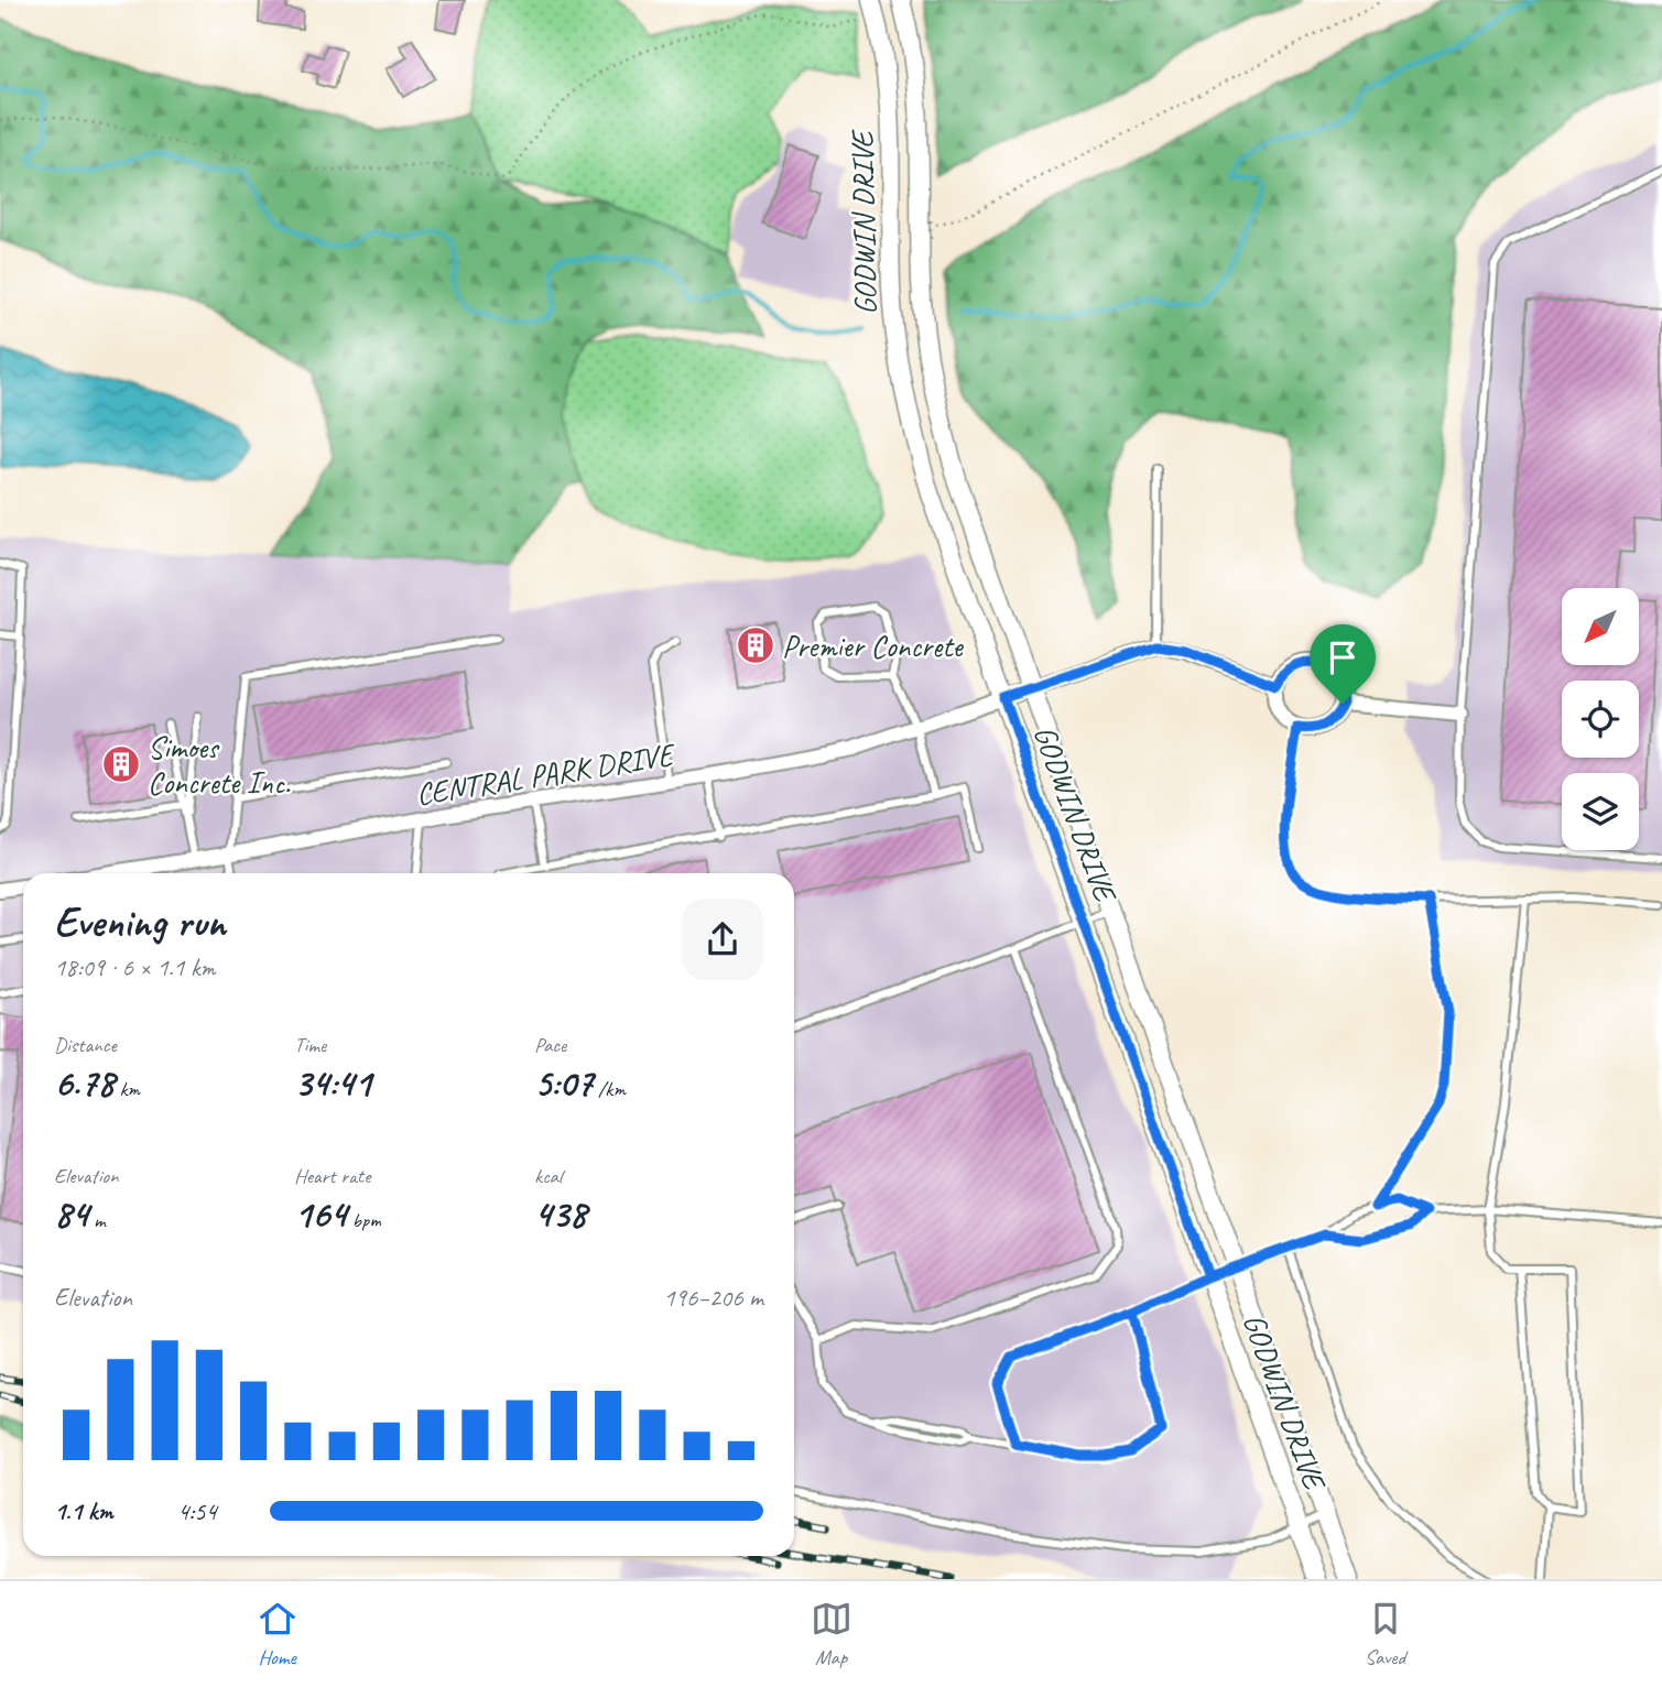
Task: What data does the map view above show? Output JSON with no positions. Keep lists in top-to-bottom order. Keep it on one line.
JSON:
{"streets":{"street":["GODWIN DRIVE","CENTRAL PARK DRIVE"]},"crossings":[["GODWIN DRIVE","CENTRAL PARK DRIVE"]],"places":{"building":["Premier Concrete","Simoes Concrete Inc."]},"north":"bottom left","page":{"heading":["Evening run","18:09 · 6 × 1.1 km"],"stats":[["Distance","6.78 km"],["Time","34:41"],["Pace","5:07 /km"],["Elevation","84 m"],["Heart rate","164 bpm"],["kcal","438"]],"chart":["Elevation","196–206 m"],"list":[{"name":"1.1 km","note":"4:54"}],"tabs":["Home","Map","Saved"]}}
